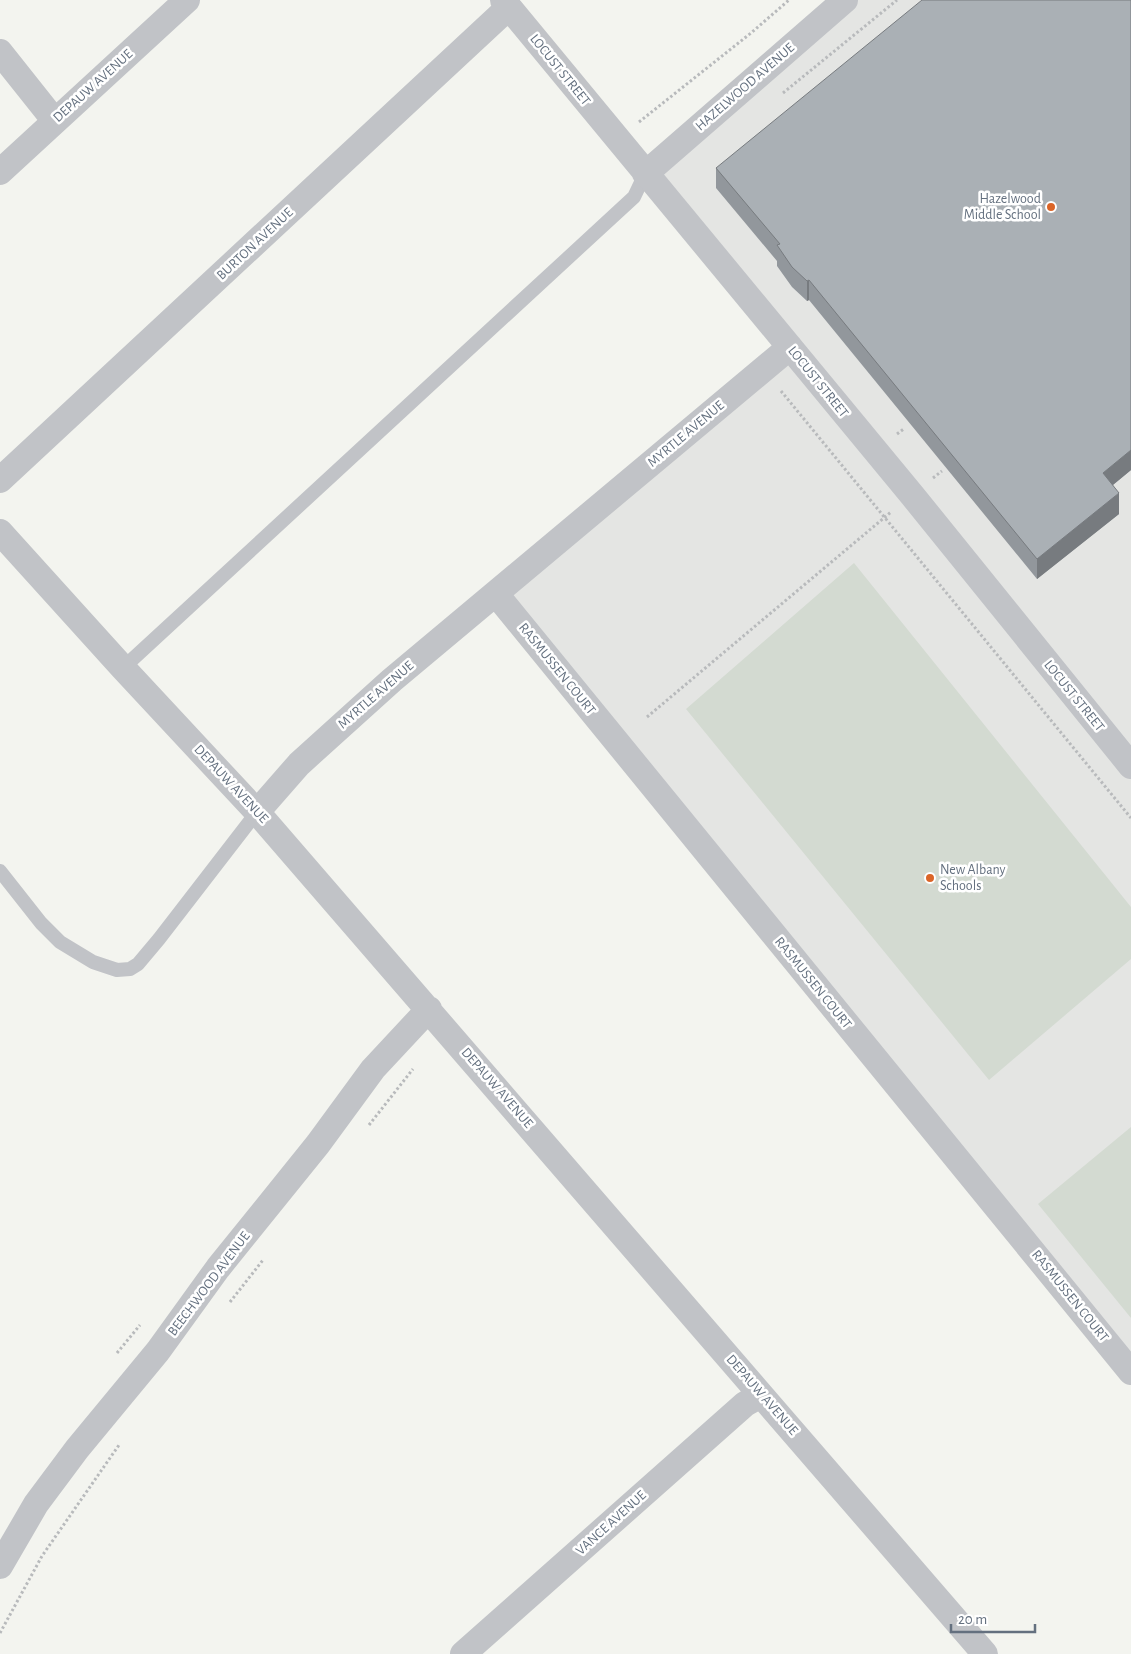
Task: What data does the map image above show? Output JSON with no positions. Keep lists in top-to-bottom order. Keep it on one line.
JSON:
{"streets":{"street":["LOCUST STREET","DEPAUW AVENUE","HAZELWOOD AVENUE","BURTON AVENUE","MYRTLE AVENUE","RASMUSSEN COURT","BEECHWOOD AVENUE","VANCE AVENUE"]},"crossings":[["LOCUST STREET","HAZELWOOD AVENUE"],["LOCUST STREET","BURTON AVENUE"],["LOCUST STREET","MYRTLE AVENUE"],["DEPAUW AVENUE","MYRTLE AVENUE"],["DEPAUW AVENUE","BEECHWOOD AVENUE"],["DEPAUW AVENUE","VANCE AVENUE"],["MYRTLE AVENUE","RASMUSSEN COURT"]],"places":["Hazelwood Middle School","New Albany Schools"],"scale_bar":"20 m"}
